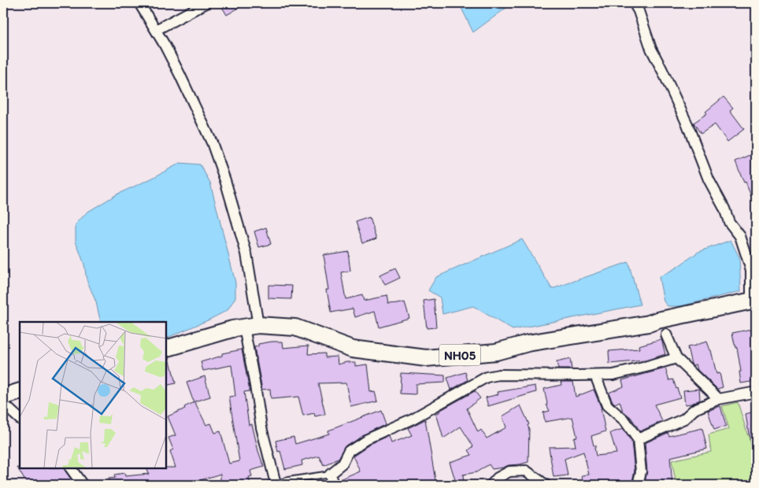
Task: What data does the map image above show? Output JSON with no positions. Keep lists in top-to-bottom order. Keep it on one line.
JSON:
{"streets":{"main road":["NH05"]}}
